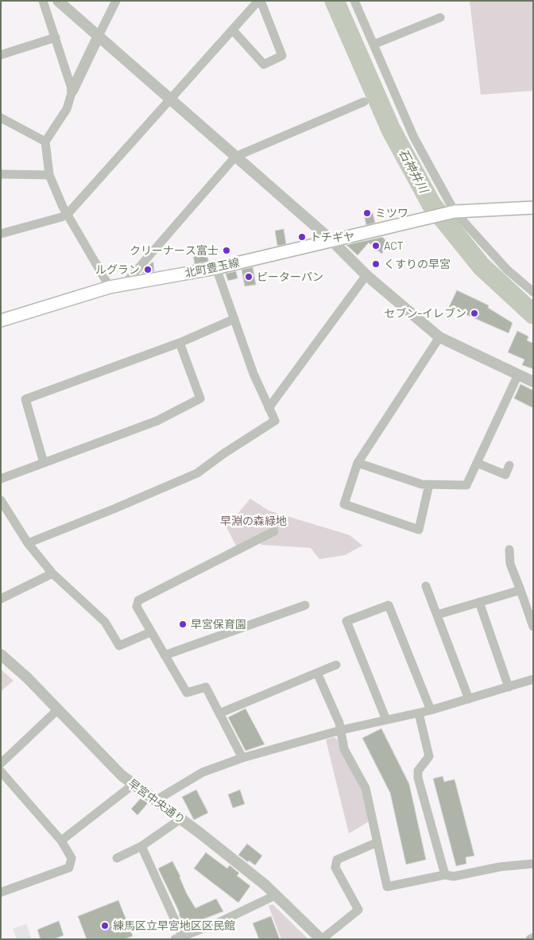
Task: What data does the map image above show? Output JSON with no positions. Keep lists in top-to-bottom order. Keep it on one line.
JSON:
{"streets":{"main road":["北町豊玉線"],"street":["早宮中央通り"]},"water":["石神井川"],"parks":["早淵の森緑地"],"places":["ミツワ","トチギヤ","ACT","クリーナース富士","くすりの早宮","ルグラン","ピーターパン","セブン-イレブン","早宮保育園","練馬区立早宮地区区民館"]}
